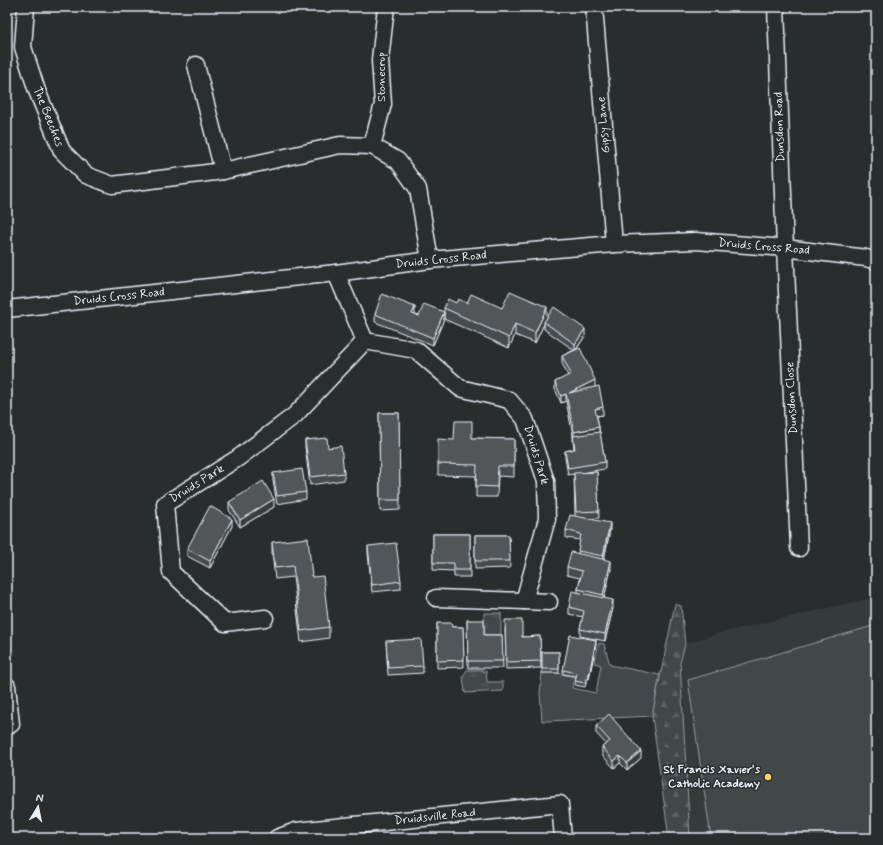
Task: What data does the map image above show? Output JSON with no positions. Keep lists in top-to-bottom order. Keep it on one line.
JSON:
{"streets":{"street":["Stonecrop","The Beeches","Gipsy Lane","Dunsdon Road","Druids Cross Road","Dunsdon Close","Druids Park","Druidsville Road"]},"crossings":[["Stonecrop","The Beeches"],["The Beeches","Druids Cross Road"],["Gipsy Lane","Druids Cross Road"],["Dunsdon Road","Druids Cross Road"],["Dunsdon Road","Dunsdon Close"],["Druids Cross Road","Dunsdon Close"]],"places":["St Francis Xavier's Catholic Academy"],"north":"top"}
